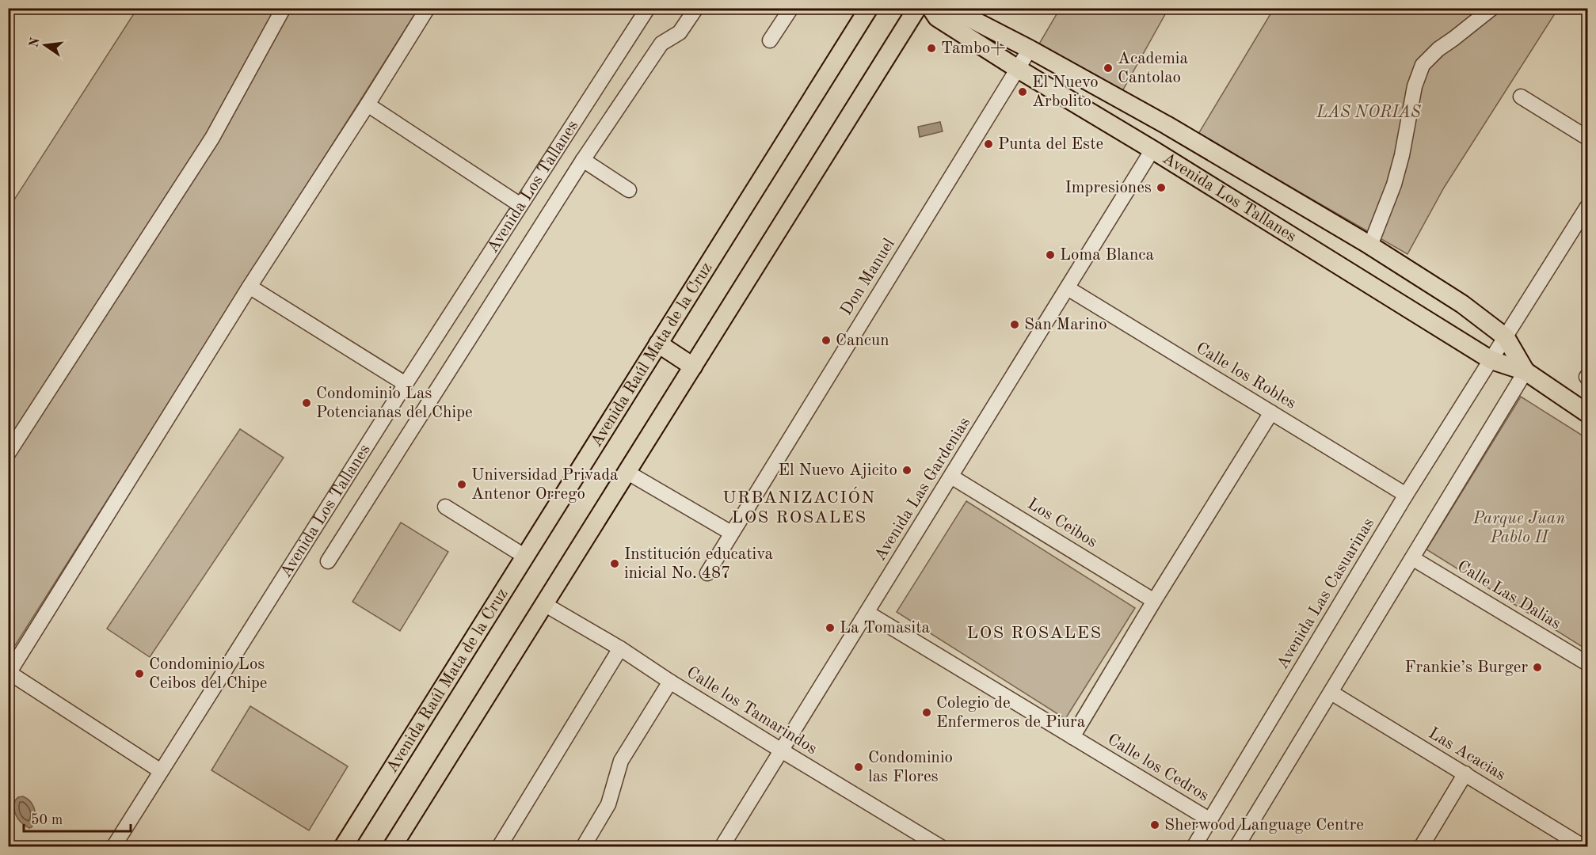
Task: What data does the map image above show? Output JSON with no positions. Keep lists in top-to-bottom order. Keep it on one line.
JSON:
{"streets":{"main road":["Avenida Los Tallanes","Avenida Raúl Mata de la Cruz"],"street":["Don Manuel","Calle los Robles","Avenida Las Gardenias","Los Ceibos","Avenida Las Casuarinas","Calle Las Dalias","Calle los Tamarindos","Las Acacias","Calle los Cedros"]},"crossings":[["Avenida Los Tallanes","Don Manuel"],["Avenida Los Tallanes","Avenida Las Gardenias"],["Avenida Los Tallanes","Avenida Las Casuarinas"],["Calle los Robles","Avenida Las Gardenias"],["Calle los Robles","Avenida Las Casuarinas"],["Avenida Las Gardenias","Los Ceibos"],["Avenida Las Gardenias","Calle los Tamarindos"],["Avenida Las Gardenias","Calle los Cedros"],["Avenida Las Casuarinas","Calle los Cedros"]],"districts":["URBANIZACIÓN LOS ROSALES","LOS ROSALES"],"parks":["LAS NORIAS","Parque Juan Pablo II"],"places":["Tambo+","Academia Cantolao","El Nuevo Arbolito","Punta del Este","Impresiones","Loma Blanca","San Marino","Cancun","Condominio Las Potencianas del Chipe","El Nuevo Ajicito","Universidad Privada Antenor Orrego","Institución educativa inicial No. 487","La Tomasita","Frankie’s Burger","Condominio Los Ceibos del Chipe","Colegio de Enfermeros de Piura","Condominio las Flores","Sherwood Language Centre"],"scale_bar":"50 m","north":"left"}
